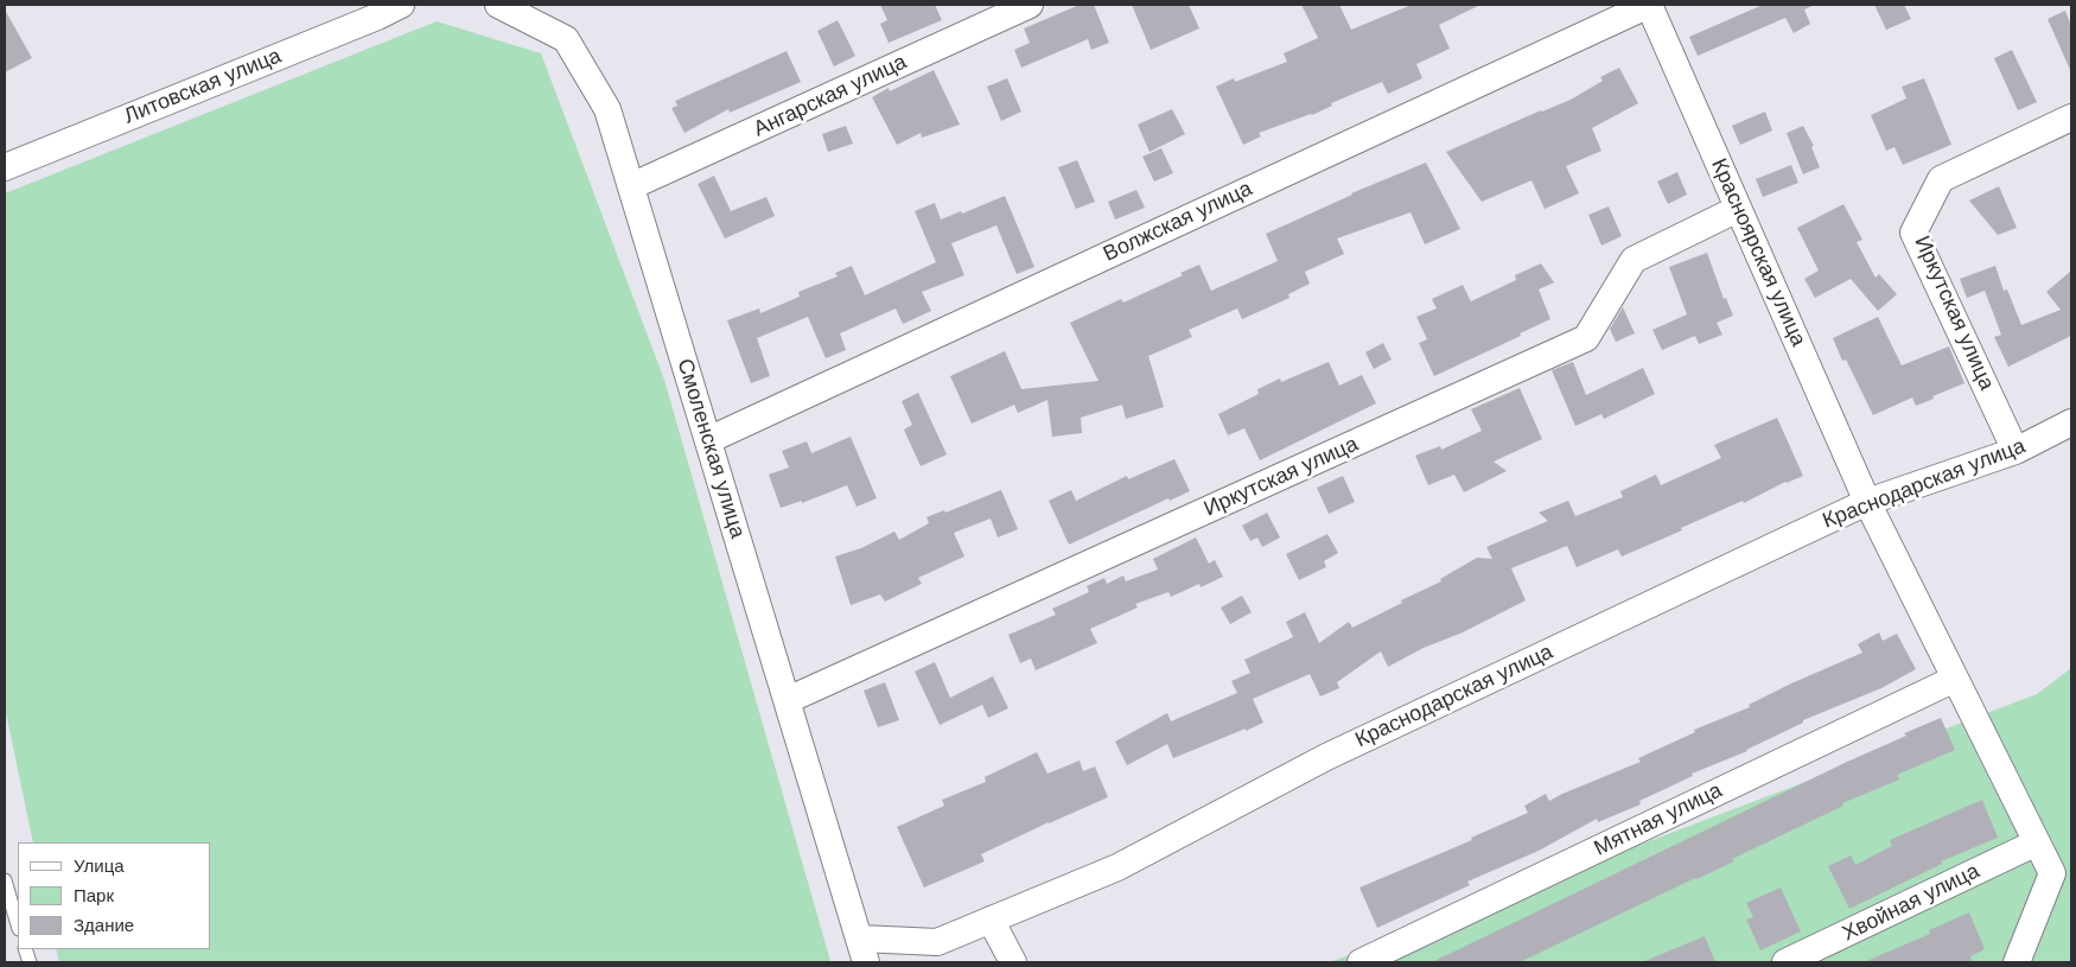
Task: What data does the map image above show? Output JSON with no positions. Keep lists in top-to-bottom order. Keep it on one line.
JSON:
{"streets":{"street":["Литовская улица","Ангарская улица","Волжская улица","Красноярская улица","Иркутская улица","Смоленская улица","Краснодарская улица","Мятная улица","Хвойная улица"]},"crossings":[["Ангарская улица","Смоленская улица"],["Волжская улица","Красноярская улица"],["Волжская улица","Смоленская улица"],["Красноярская улица","Иркутская улица"],["Красноярская улица","Краснодарская улица"],["Красноярская улица","Мятная улица"],["Красноярская улица","Хвойная улица"],["Иркутская улица","Смоленская улица"],["Иркутская улица","Краснодарская улица"],["Смоленская улица","Краснодарская улица"]],"legend":["Улица","Парк","Здание"]}
